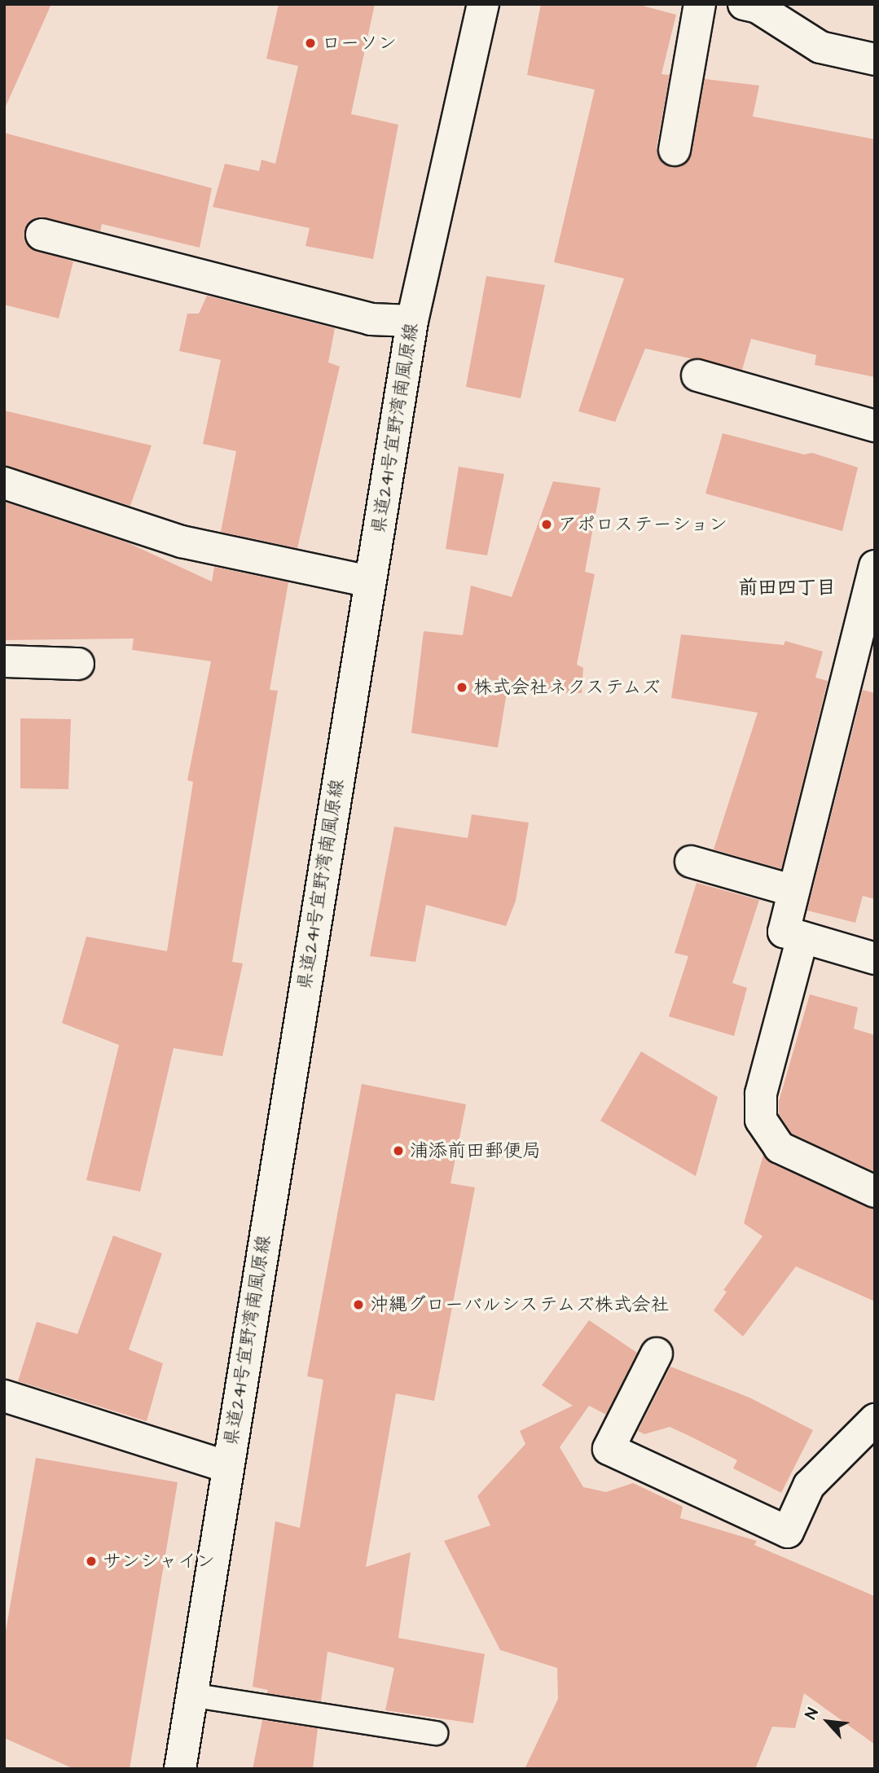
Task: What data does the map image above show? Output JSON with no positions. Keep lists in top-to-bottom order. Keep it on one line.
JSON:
{"streets":{"street":["県道241号宜野湾南風原線"]},"districts":["前田四丁目"],"places":["ローソン","アポロステーション","株式会社ネクステムズ","浦添前田郵便局","沖縄グローバルシステムズ株式会社","サンシャイン"],"north":"top left"}
